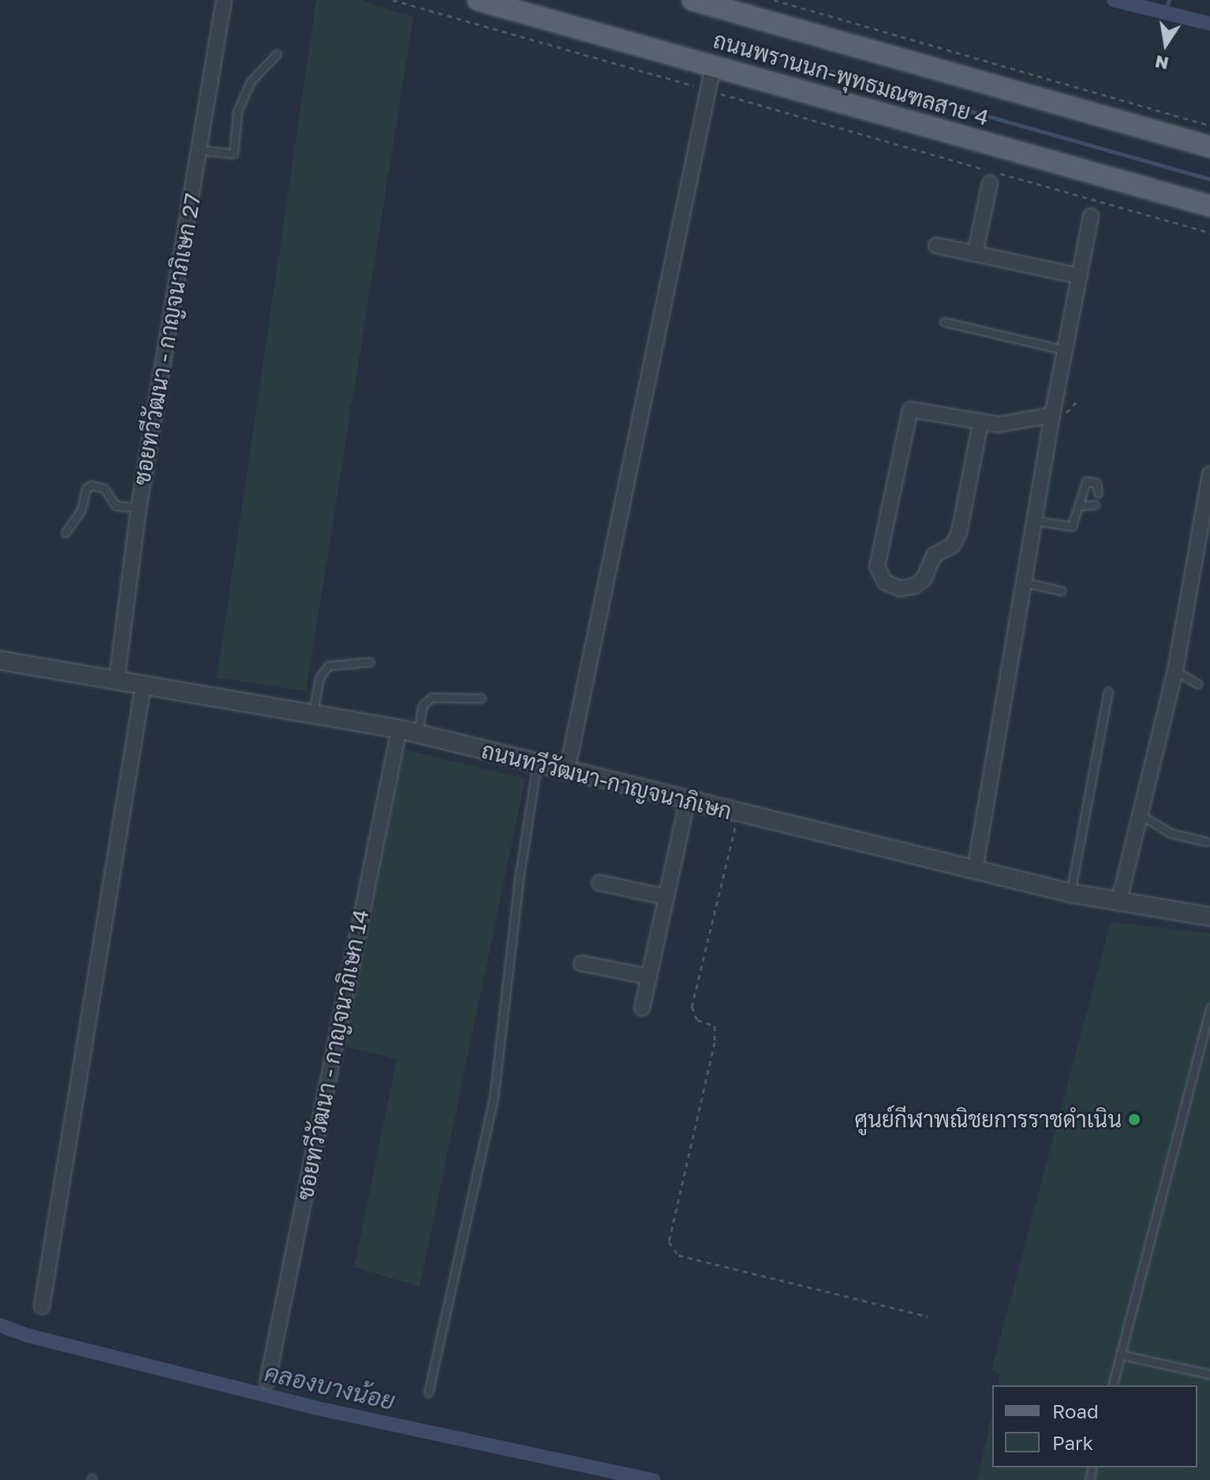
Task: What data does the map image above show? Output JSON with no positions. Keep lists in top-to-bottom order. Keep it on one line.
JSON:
{"streets":{"main road":["ถนนพรานนก-พุทธมณฑลสาย 4"],"street":["ซอยทวีวัฒนา - กาญจนาภิเษก 27","ถนนทวีวัฒนา-กาญจนาภิเษก","ซอยทวีวัฒนา - กาญจนาภิเษก 14"]},"crossings":[["ซอยทวีวัฒนา - กาญจนาภิเษก 27","ถนนทวีวัฒนา-กาญจนาภิเษก"],["ถนนทวีวัฒนา-กาญจนาภิเษก","ซอยทวีวัฒนา - กาญจนาภิเษก 14"]],"water":["คลองบางน้อย"],"places":["ศูนย์กีฬาพณิชยการราชดำเนิน"],"legend":["Road","Park"],"north":"bottom"}
